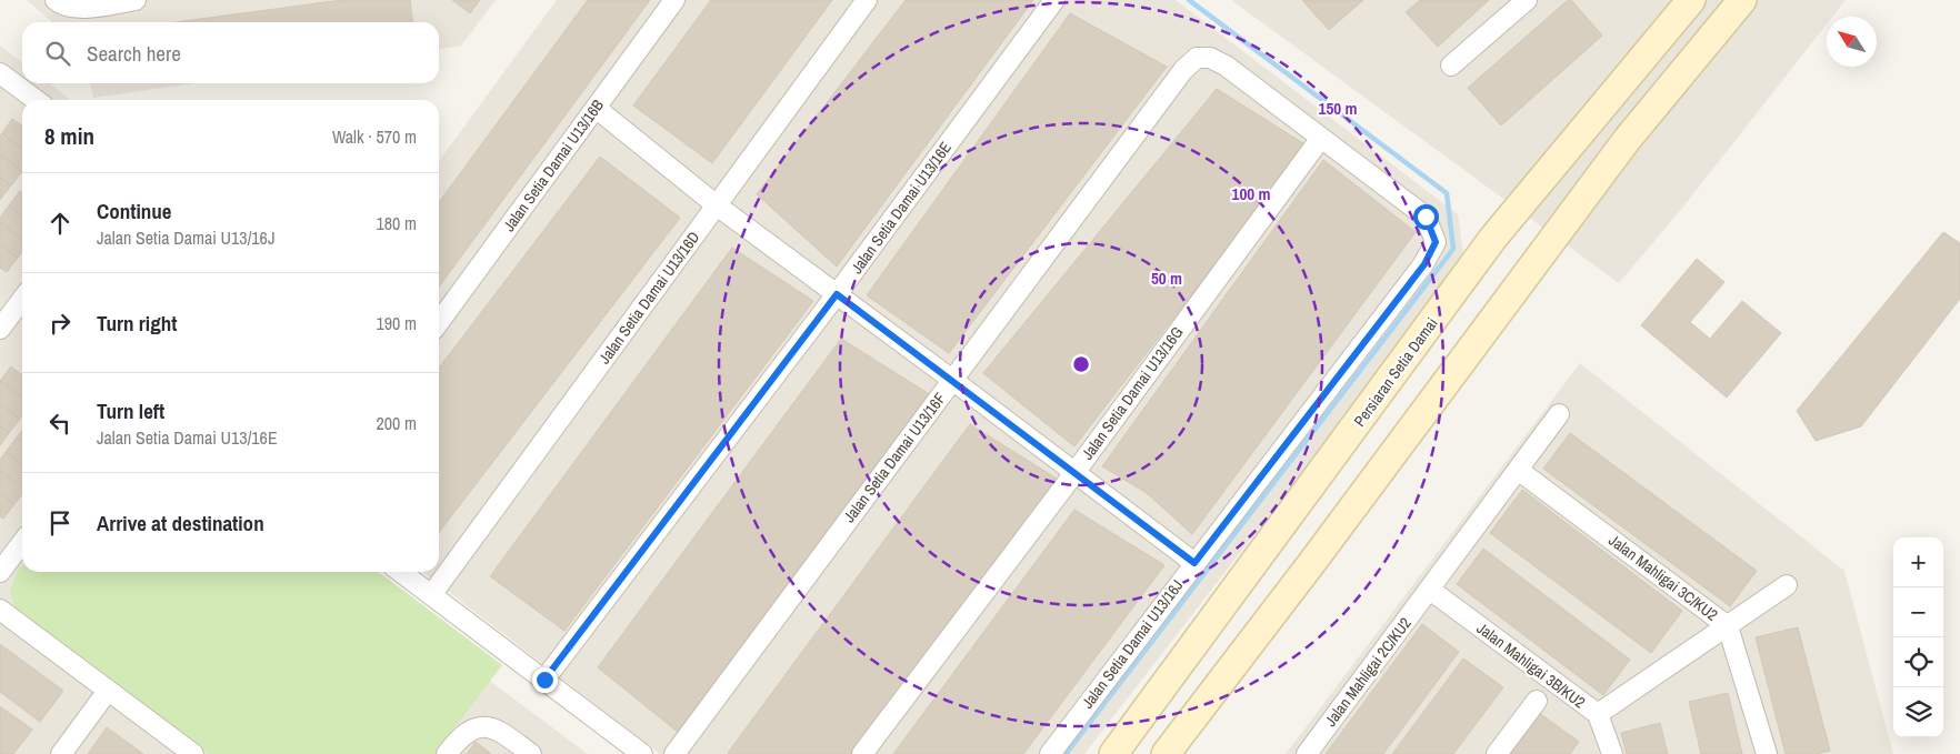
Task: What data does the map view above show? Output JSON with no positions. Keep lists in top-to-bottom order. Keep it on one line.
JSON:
{"streets":{"street":["Jalan Setia Damai U13/16B","Jalan Setia Damai U13/16E","Jalan Setia Damai U13/16D","Persiaran Setia Damai","Jalan Setia Damai U13/16G","Jalan Setia Damai U13/16F","Jalan Mahligai 3C/KU2","Jalan Setia Damai U13/16J","Jalan Mahligai 3B/KU2","Jalan Mahligai 2C/KU2"]},"crossings":[["Jalan Setia Damai U13/16G","Jalan Setia Damai U13/16F"],["Jalan Setia Damai U13/16G","Jalan Setia Damai U13/16J"],["Jalan Setia Damai U13/16F","Jalan Setia Damai U13/16J"],["Jalan Mahligai 3C/KU2","Jalan Mahligai 2C/KU2"],["Jalan Mahligai 3B/KU2","Jalan Mahligai 2C/KU2"]],"north":"top left","page":{"search":"Search here","heading":["8 min","Walk · 570 m"],"list":[["Continue","Jalan Setia Damai U13/16J","180 m"],["Turn right","190 m"],["Turn left","Jalan Setia Damai U13/16E","200 m"],"Arrive at destination"],"map_buttons":["+","−"]},"rings":["150 m","100 m","50 m"]}
